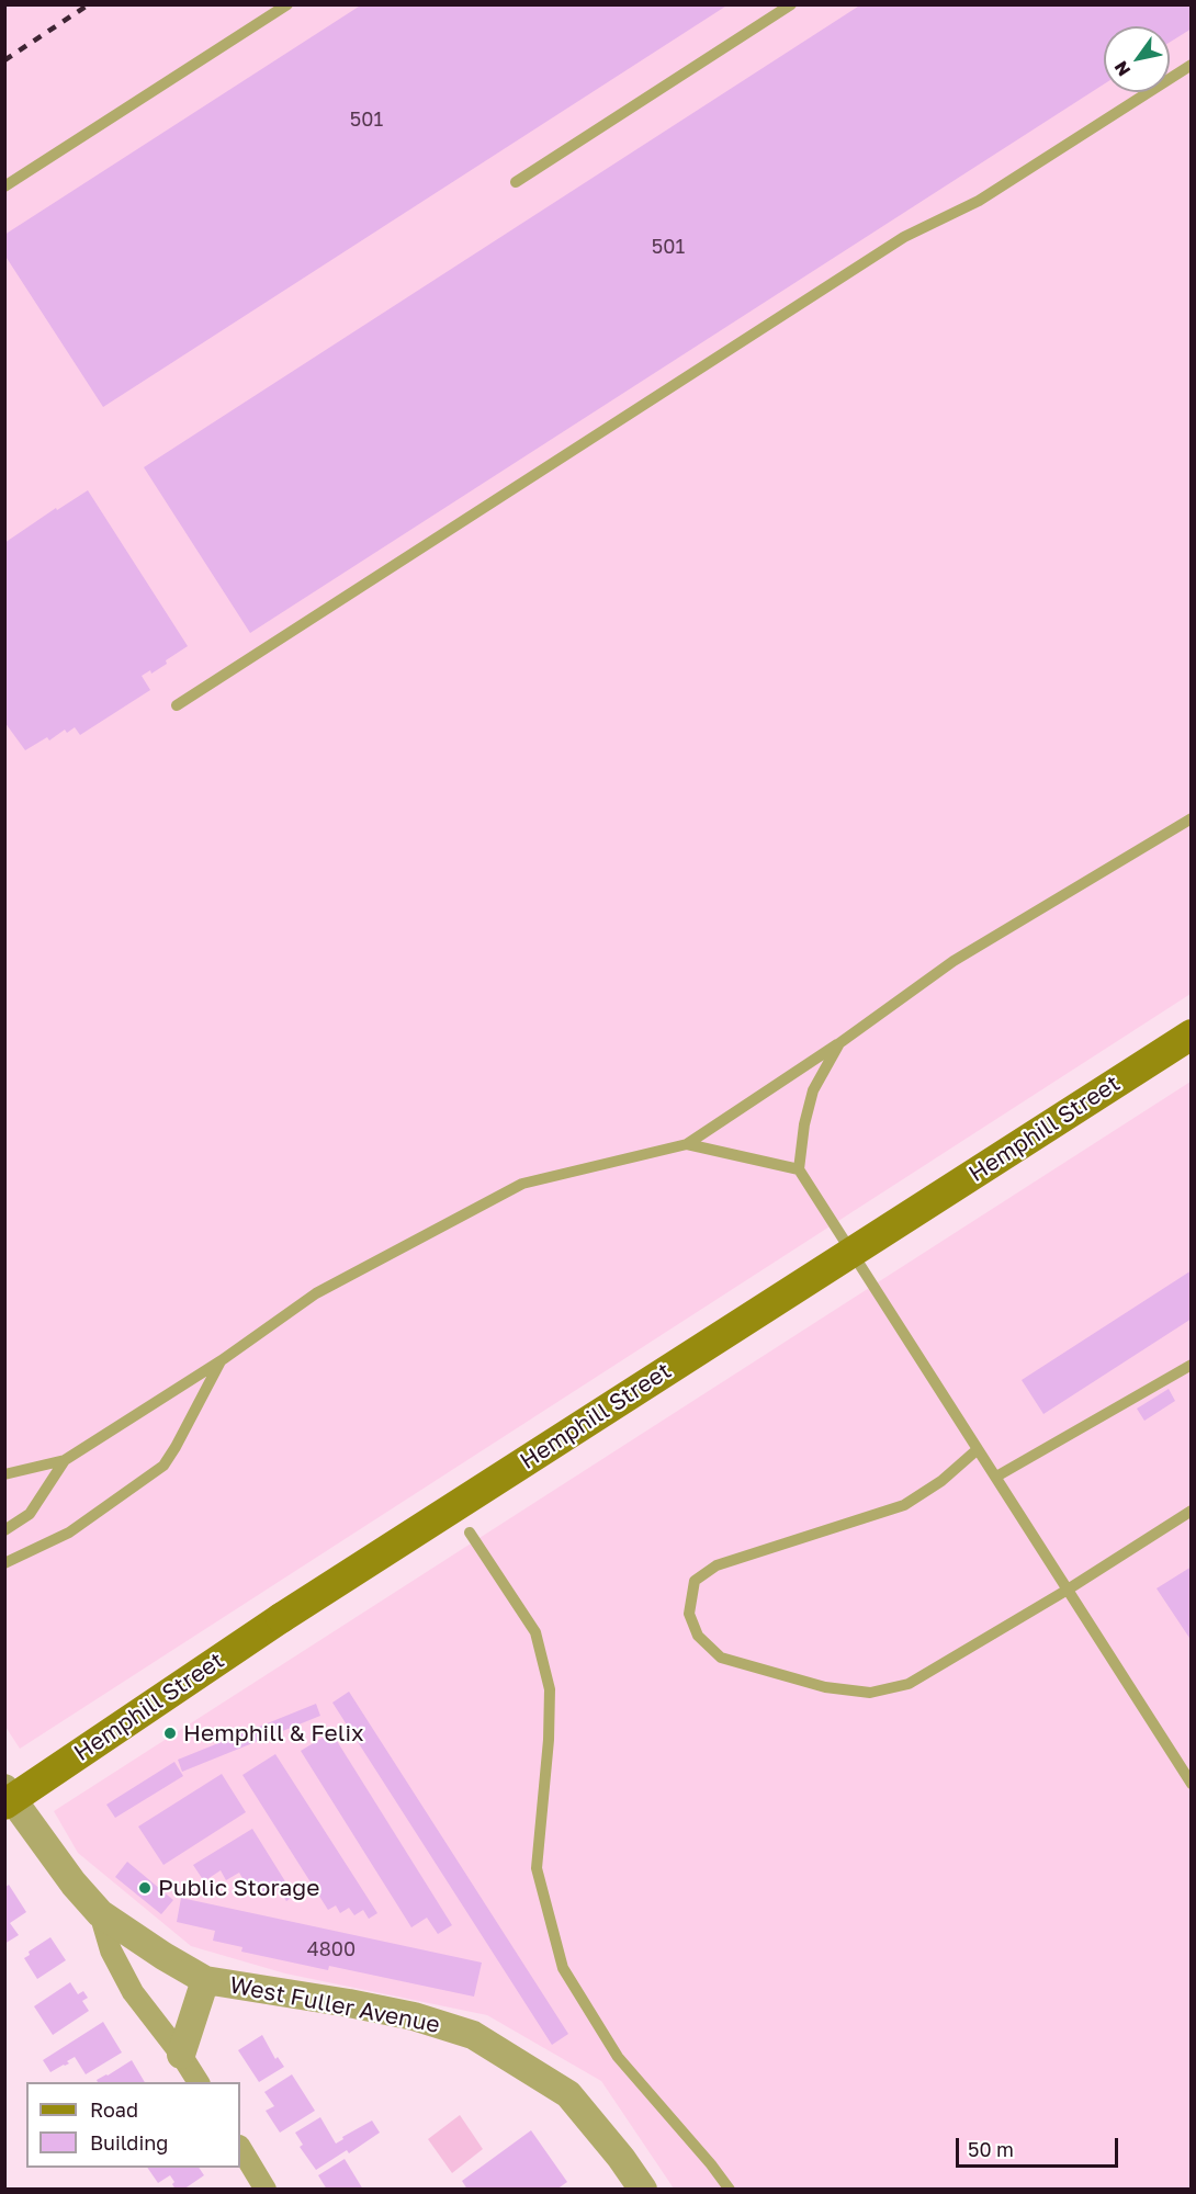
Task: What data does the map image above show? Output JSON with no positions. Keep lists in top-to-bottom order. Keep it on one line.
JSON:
{"streets":{"main road":["Hemphill Street"],"street":["West Fuller Avenue"]},"crossings":[["Hemphill Street","West Fuller Avenue"]],"places":["Hemphill & Felix","Public Storage"],"house_numbers":["501","501","4800"],"legend":["Road","Building"],"scale_bar":"50 m","north":"bottom left"}
